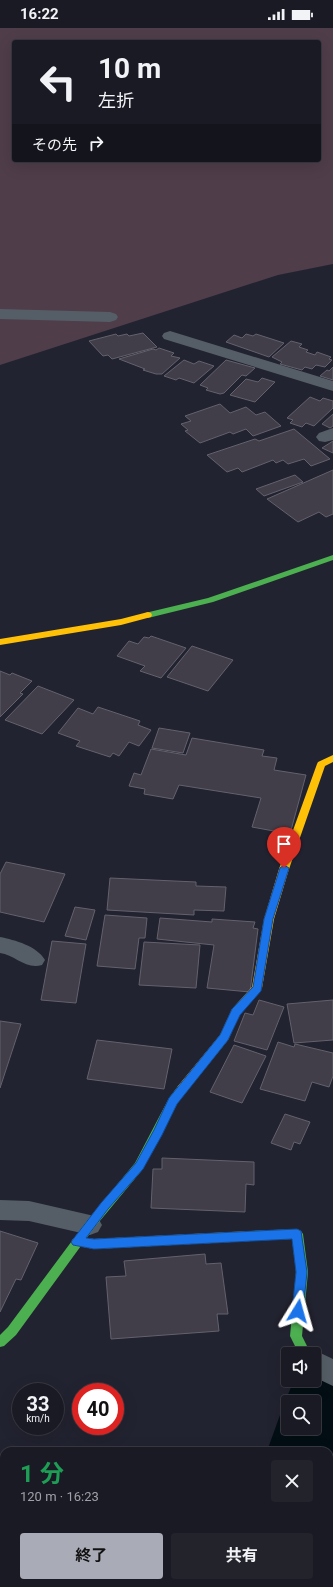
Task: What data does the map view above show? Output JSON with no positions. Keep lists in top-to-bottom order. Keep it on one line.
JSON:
{"page":{"status":"16:22","turn":["10 m","左折"],"then":"その先","speed":"33 km/h","limit":"40","heading":["1 分","120 m · 16:23"],"buttons":["終了","共有"]}}
